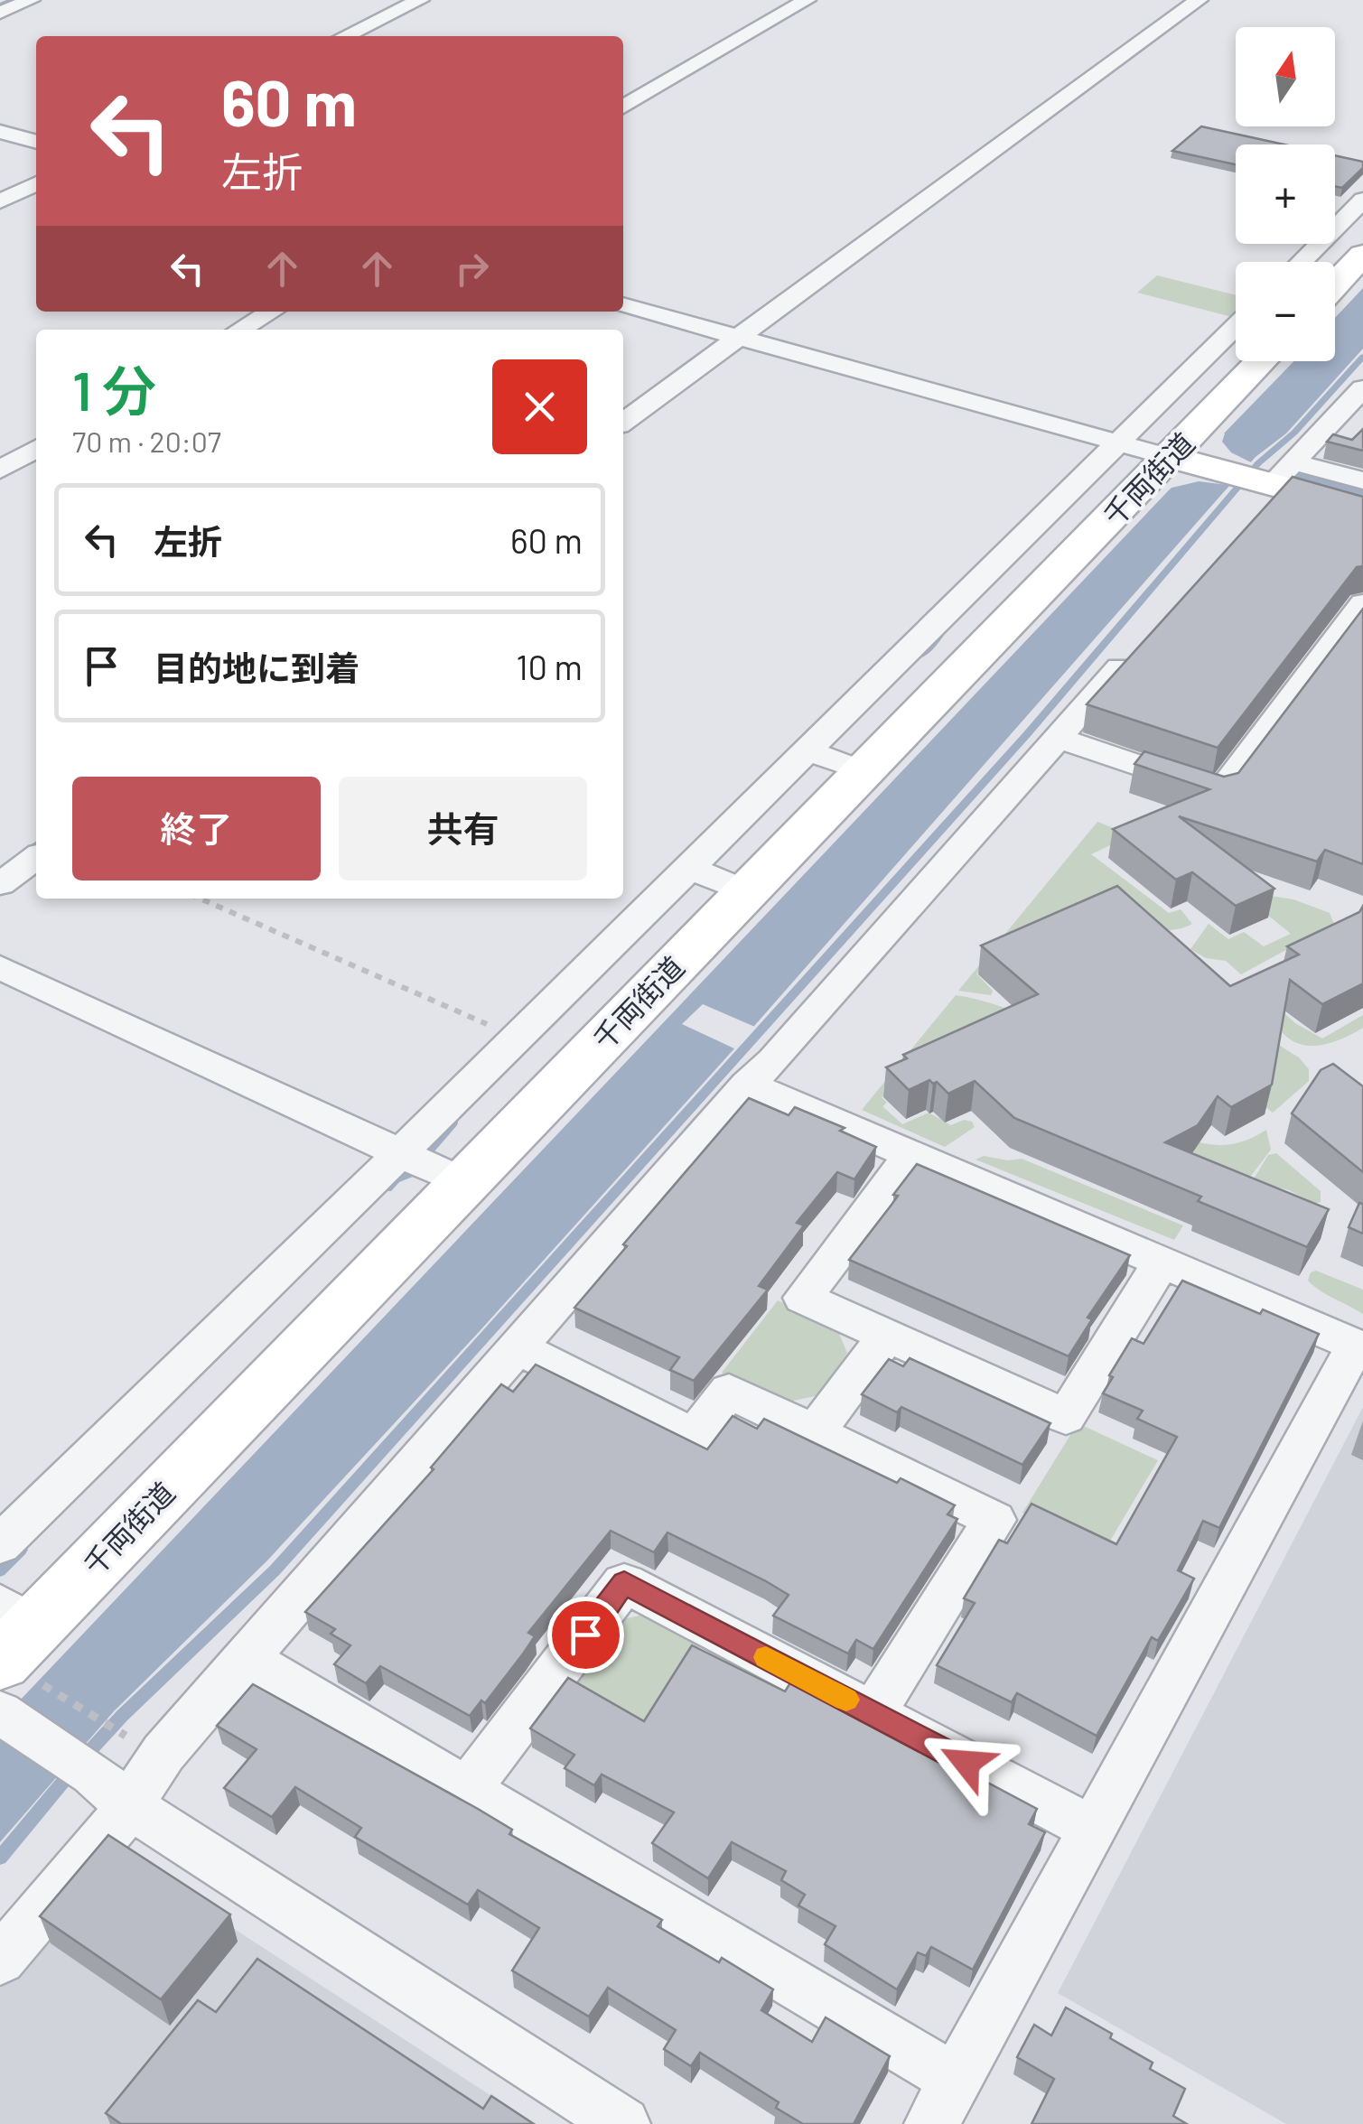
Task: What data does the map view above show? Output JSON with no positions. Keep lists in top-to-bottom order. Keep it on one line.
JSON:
{"streets":{"street":["千両街道"]},"north":"top","page":{"map_buttons":["+","−"],"turn":["60 m","左折"],"heading":["1 分","70 m · 20:07"],"list":[{"name":"左折","value":"60 m"},{"name":"目的地に到着","value":"10 m"}],"buttons":["終了","共有"]}}
